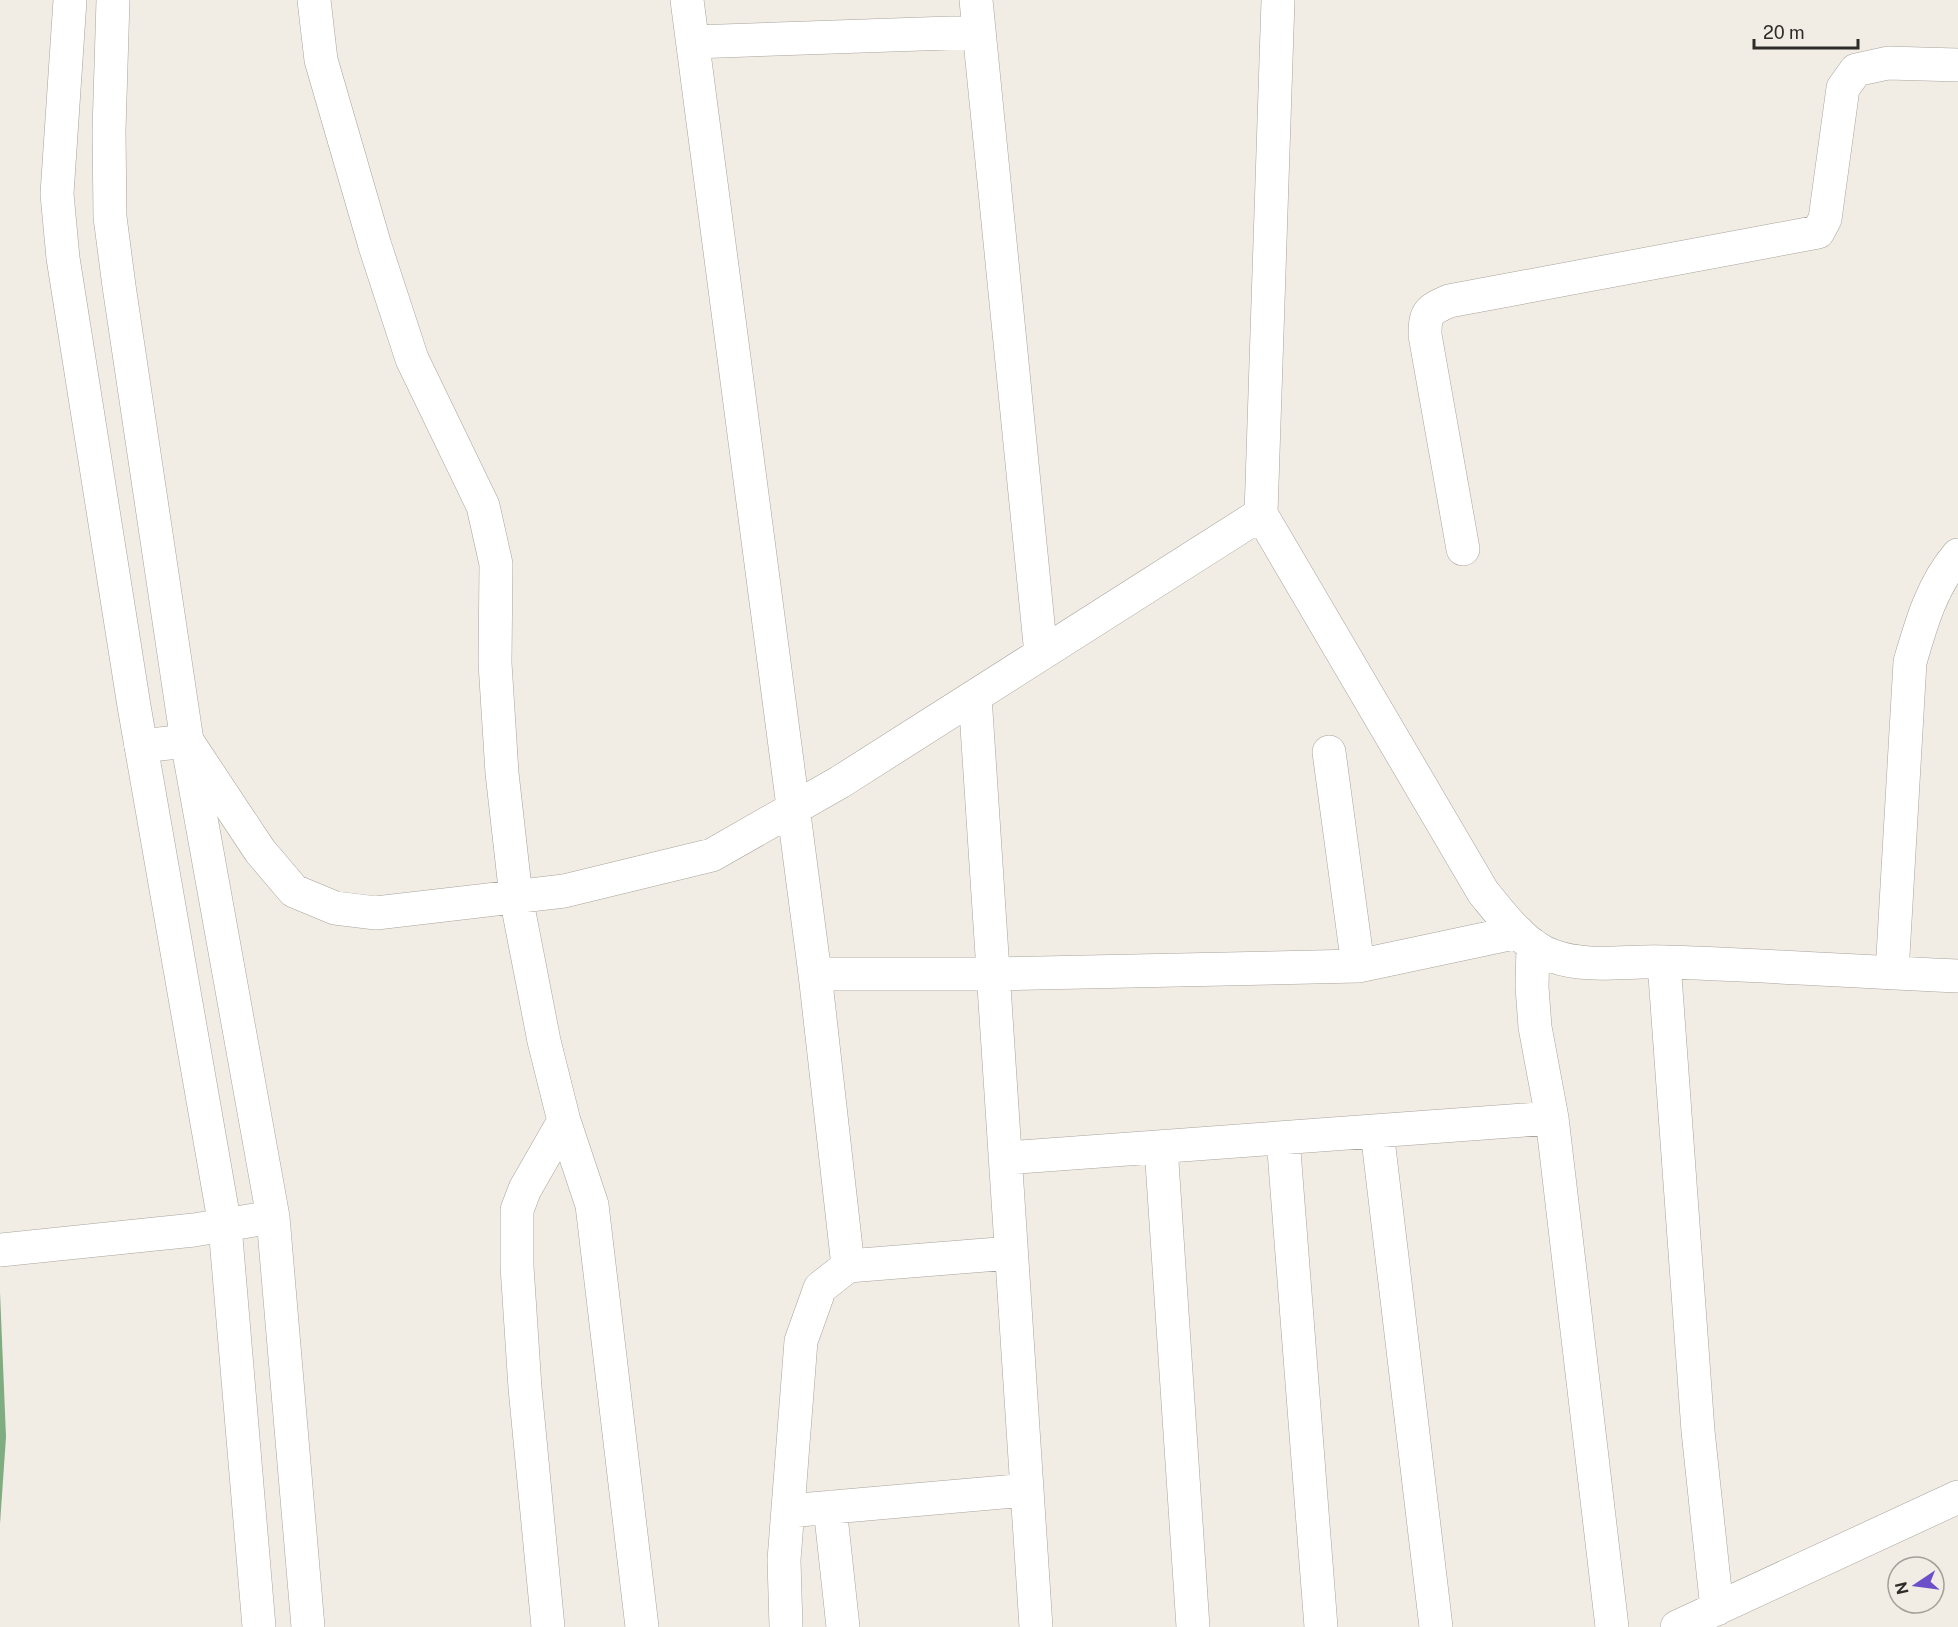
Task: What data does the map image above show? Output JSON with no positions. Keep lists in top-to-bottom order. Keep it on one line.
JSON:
{"scale_bar":"20 m","north":"left"}
